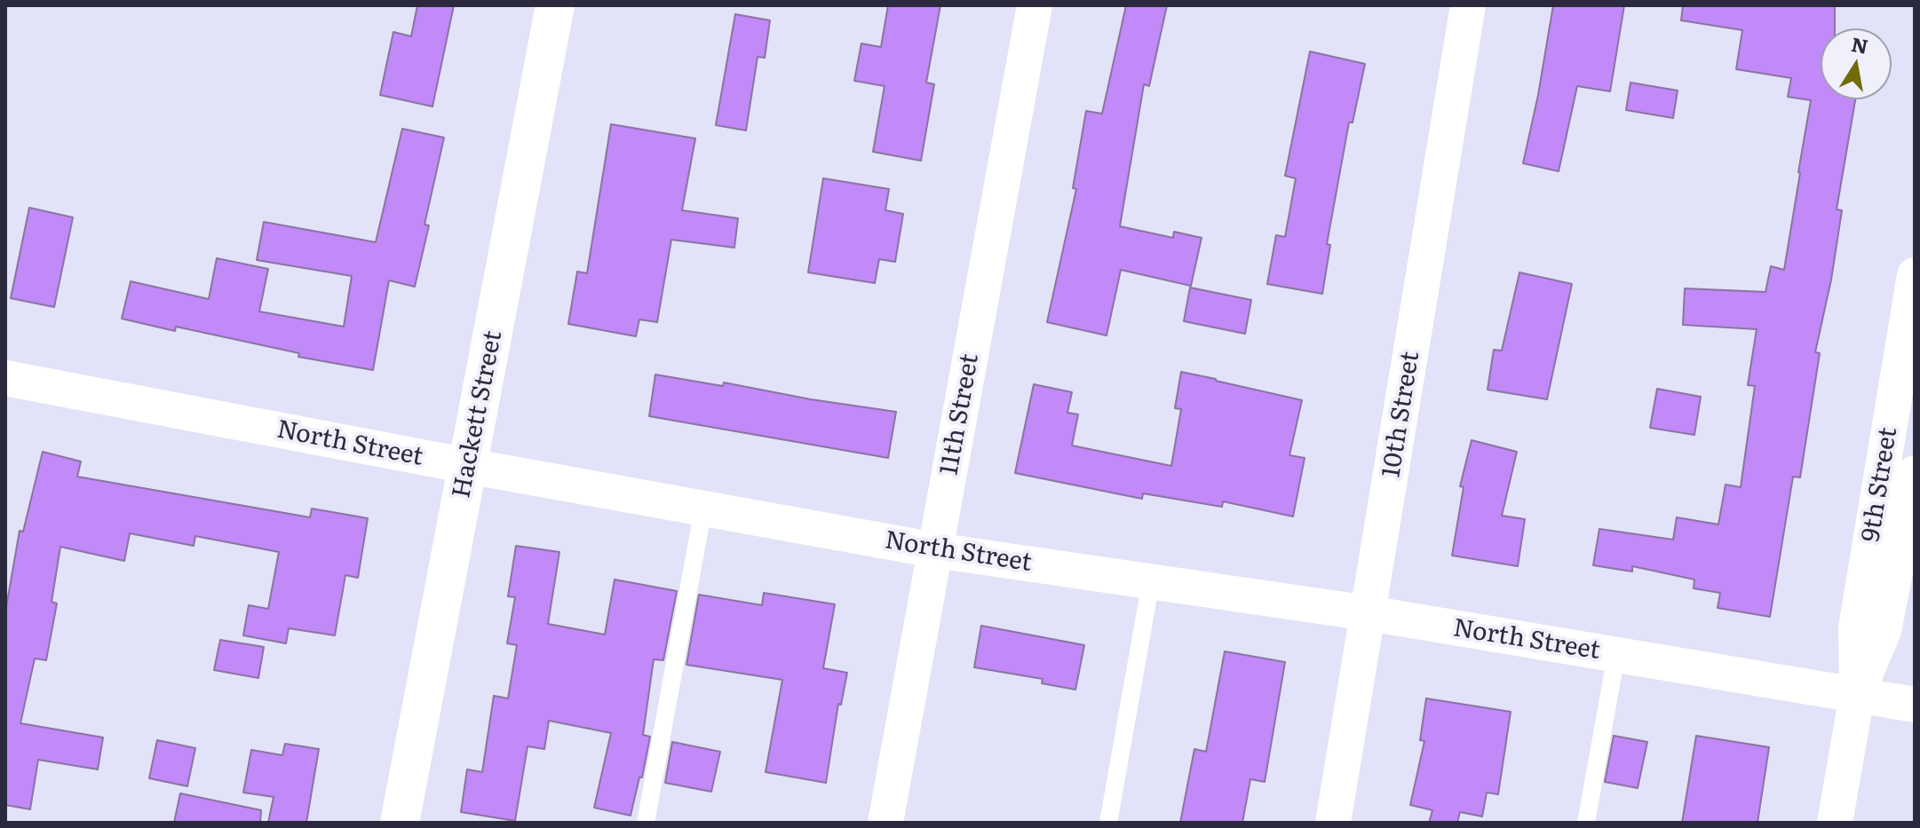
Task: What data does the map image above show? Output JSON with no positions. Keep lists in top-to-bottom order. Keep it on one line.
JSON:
{"streets":{"street":["Hackett Street","11th Street","10th Street","North Street","9th Street"]},"crossings":[["Hackett Street","North Street"],["11th Street","North Street"],["10th Street","North Street"],["North Street","9th Street"]],"north":"top"}
